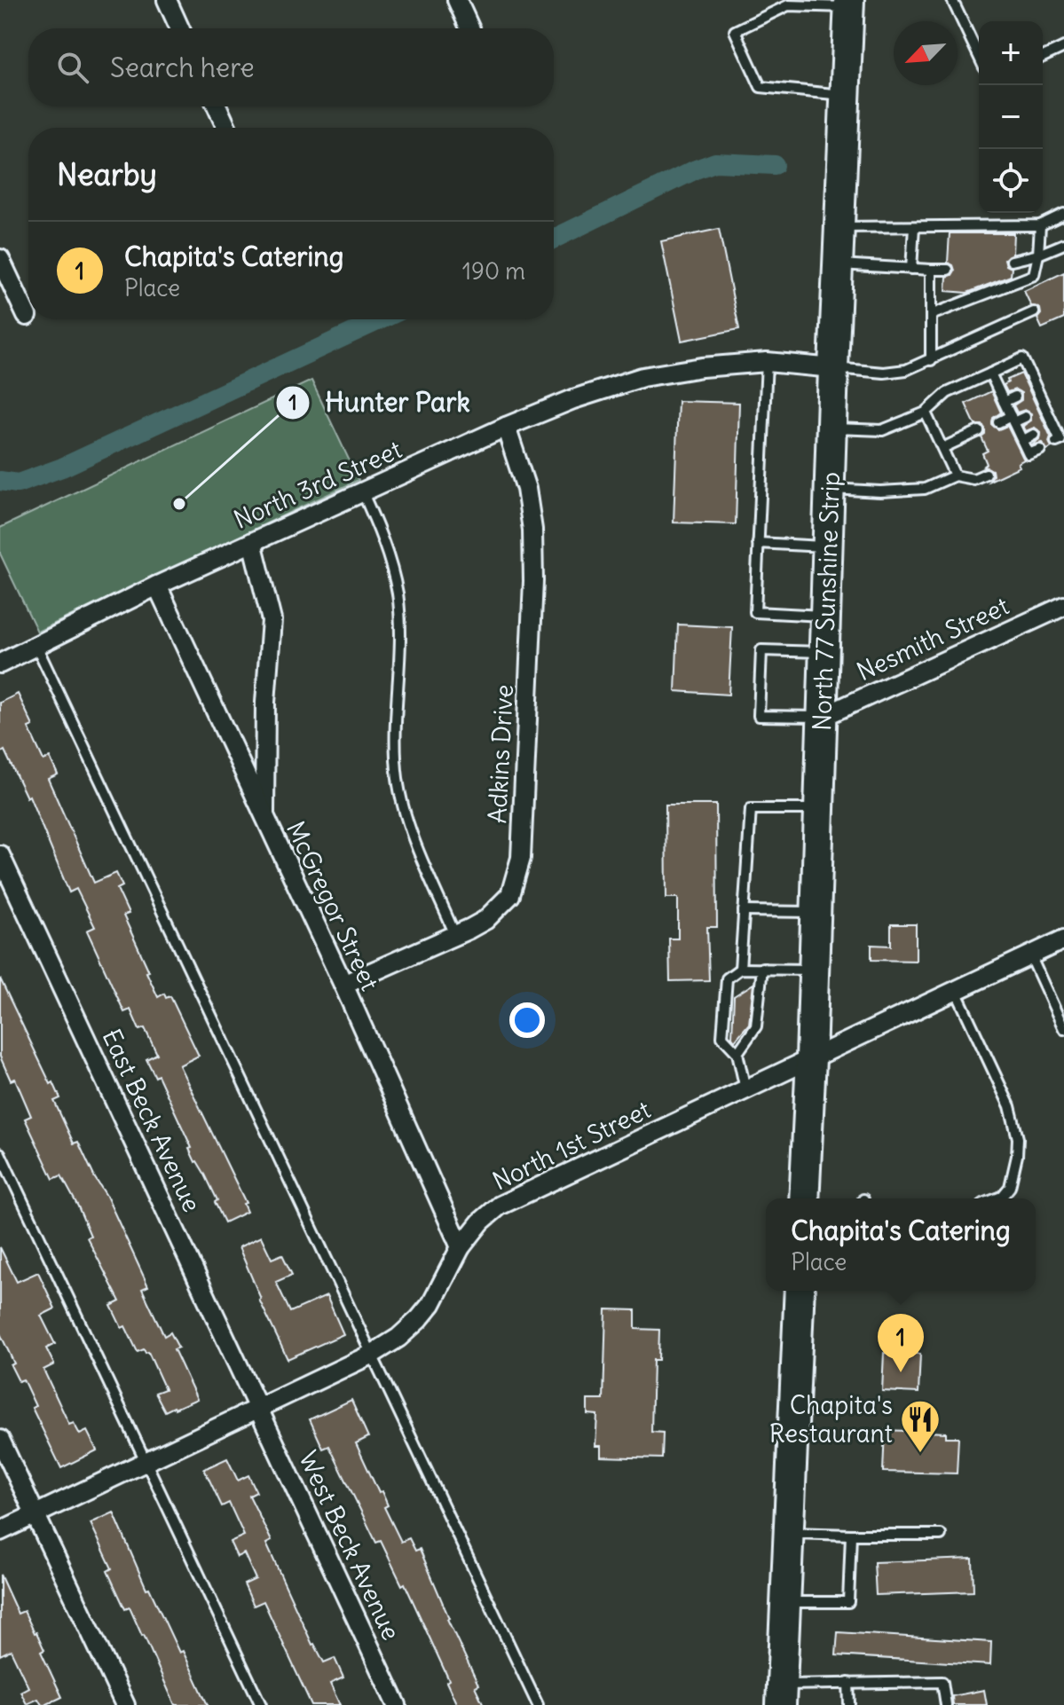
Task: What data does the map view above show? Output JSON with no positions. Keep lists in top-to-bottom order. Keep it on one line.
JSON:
{"streets":{"main road":["North 77 Sunshine Strip"],"street":["North 3rd Street","Nesmith Street","Adkins Drive","McGregor Street","East Beck Avenue","North 1st Street","West Beck Avenue"]},"crossings":[["North 3rd Street","North 77 Sunshine Strip"],["North 3rd Street","Adkins Drive"],["North 3rd Street","McGregor Street"],["North 77 Sunshine Strip","Nesmith Street"],["North 77 Sunshine Strip","North 1st Street"],["Adkins Drive","McGregor Street"],["McGregor Street","North 1st Street"],["East Beck Avenue","North 1st Street"],["East Beck Avenue","West Beck Avenue"],["North 1st Street","West Beck Avenue"]],"places":{"other":["Hunter Park"],"restaurant":["Chapita's Restaurant"]},"north":"bottom left","page":{"map_buttons":["+","−"],"search":"Search here","heading":"Nearby","list":[{"mark":"1","name":"Chapita's Catering","note":"Place","value":"190 m"}],"popup":["Chapita's Catering","Place"],"pins":"1"}}
